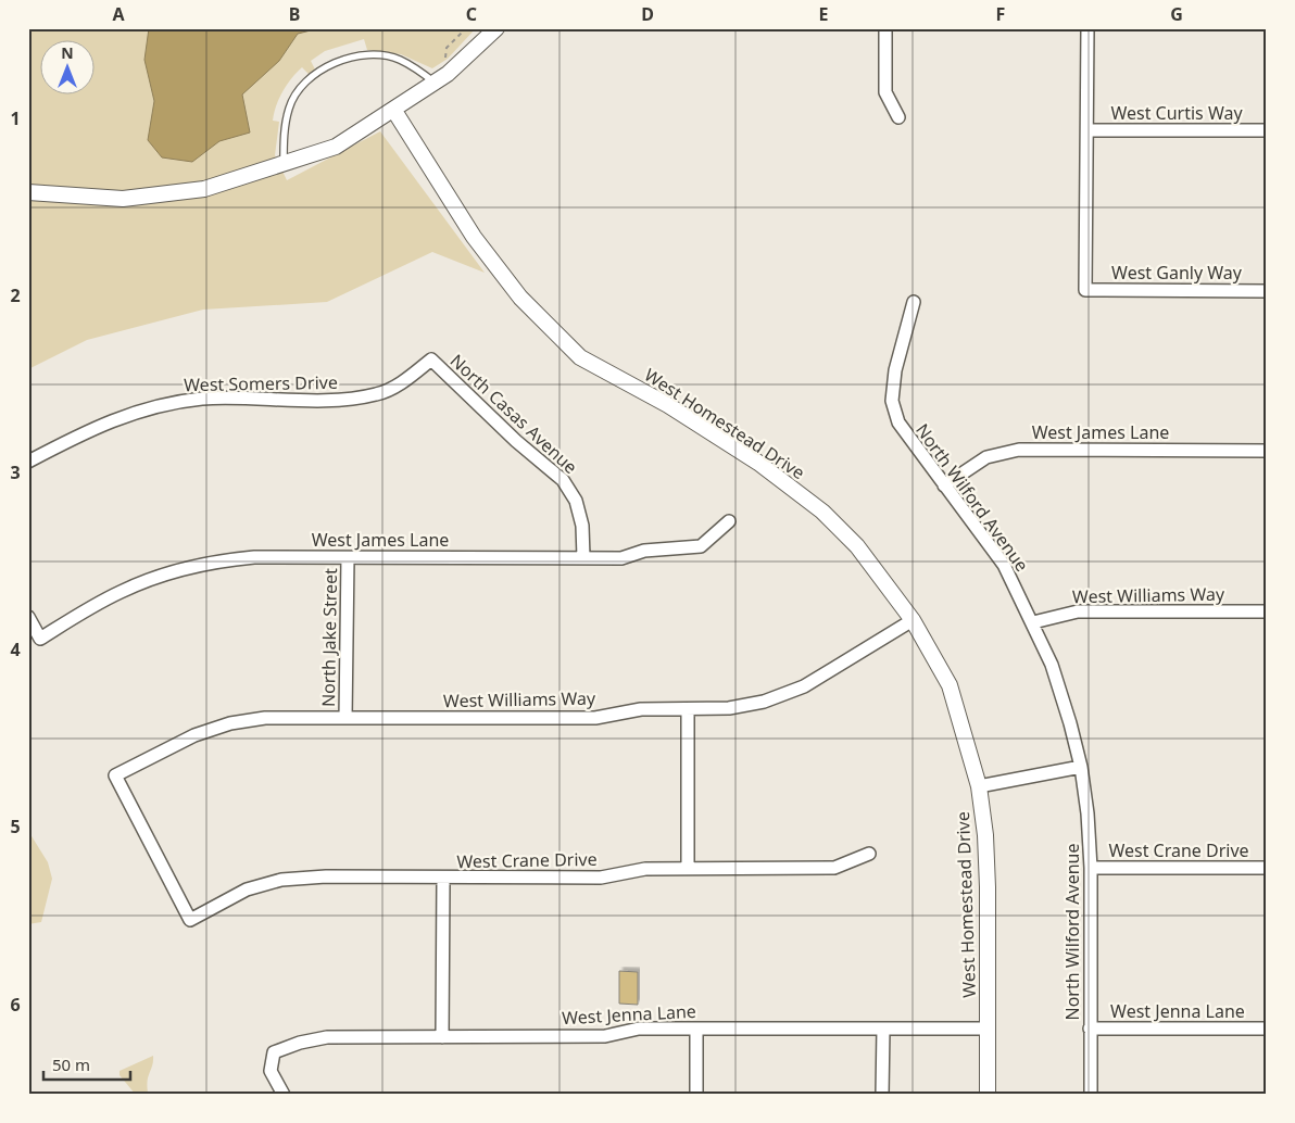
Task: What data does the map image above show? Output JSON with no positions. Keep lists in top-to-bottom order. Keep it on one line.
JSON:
{"streets":{"street":["West Curtis Way","West Ganly Way","West Somers Drive","North Casas Avenue","West Homestead Drive","West James Lane","North Wilford Avenue","West Williams Way","North Jake Street","West Crane Drive","West Jenna Lane"]},"crossings":[["West Curtis Way","West Ganly Way"],["West Somers Drive","North Casas Avenue"],["North Casas Avenue","West James Lane"],["West Homestead Drive","West Williams Way"],["West Homestead Drive","West Jenna Lane"],["West James Lane","North Wilford Avenue"],["West James Lane","North Jake Street"],["North Wilford Avenue","West Williams Way"],["North Wilford Avenue","West Crane Drive"],["North Wilford Avenue","West Jenna Lane"],["West Williams Way","North Jake Street"],["West Williams Way","West Crane Drive"]],"scale_bar":"50 m","north":"top","grid":{"columns":["A","B","C","D","E","F","G"],"rows":["1","2","3","4","5","6"]}}
